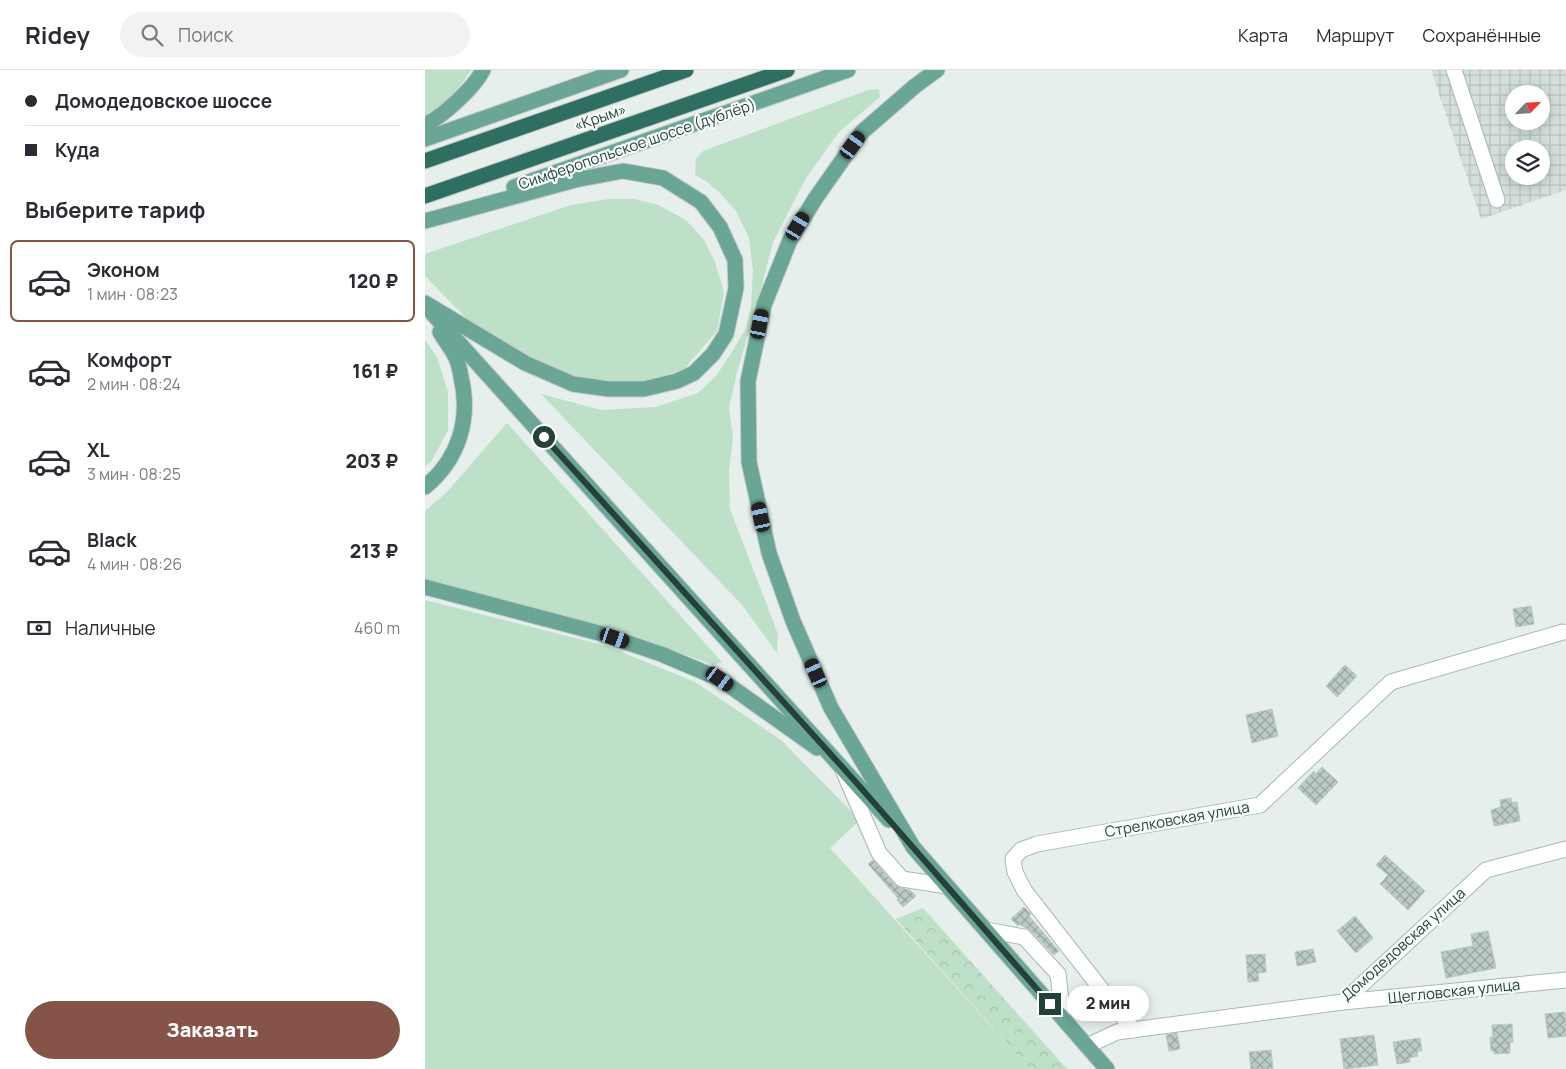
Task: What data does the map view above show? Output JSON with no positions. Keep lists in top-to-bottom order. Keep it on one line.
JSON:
{"streets":{"highway":["«Крым»"],"main road":["Симферопольское шоссе (дублёр)"],"street":["Стрелковская улица","Домодедовская улица","Щегловская улица"]},"crossings":[["Стрелковская улица","Домодедовская улица"],["Домодедовская улица","Щегловская улица"]],"north":"top right","page":{"header":"Ridey","search":"Поиск","nav":["Карта","Маршрут","Сохранённые"],"banner":["Домодедовское шоссе","Куда"],"heading":"Выберите тариф","list":[{"name":"Эконом","note":"1 мин · 08:23","value":"120 ₽"},{"name":"Комфорт","note":"2 мин · 08:24","value":"161 ₽"},{"name":"XL","note":"3 мин · 08:25","value":"203 ₽"},{"name":"Black","note":"4 мин · 08:26","value":"213 ₽"}],"pay":["Наличные","460 m"],"bubble":"2 мин","buttons":"Заказать"}}
